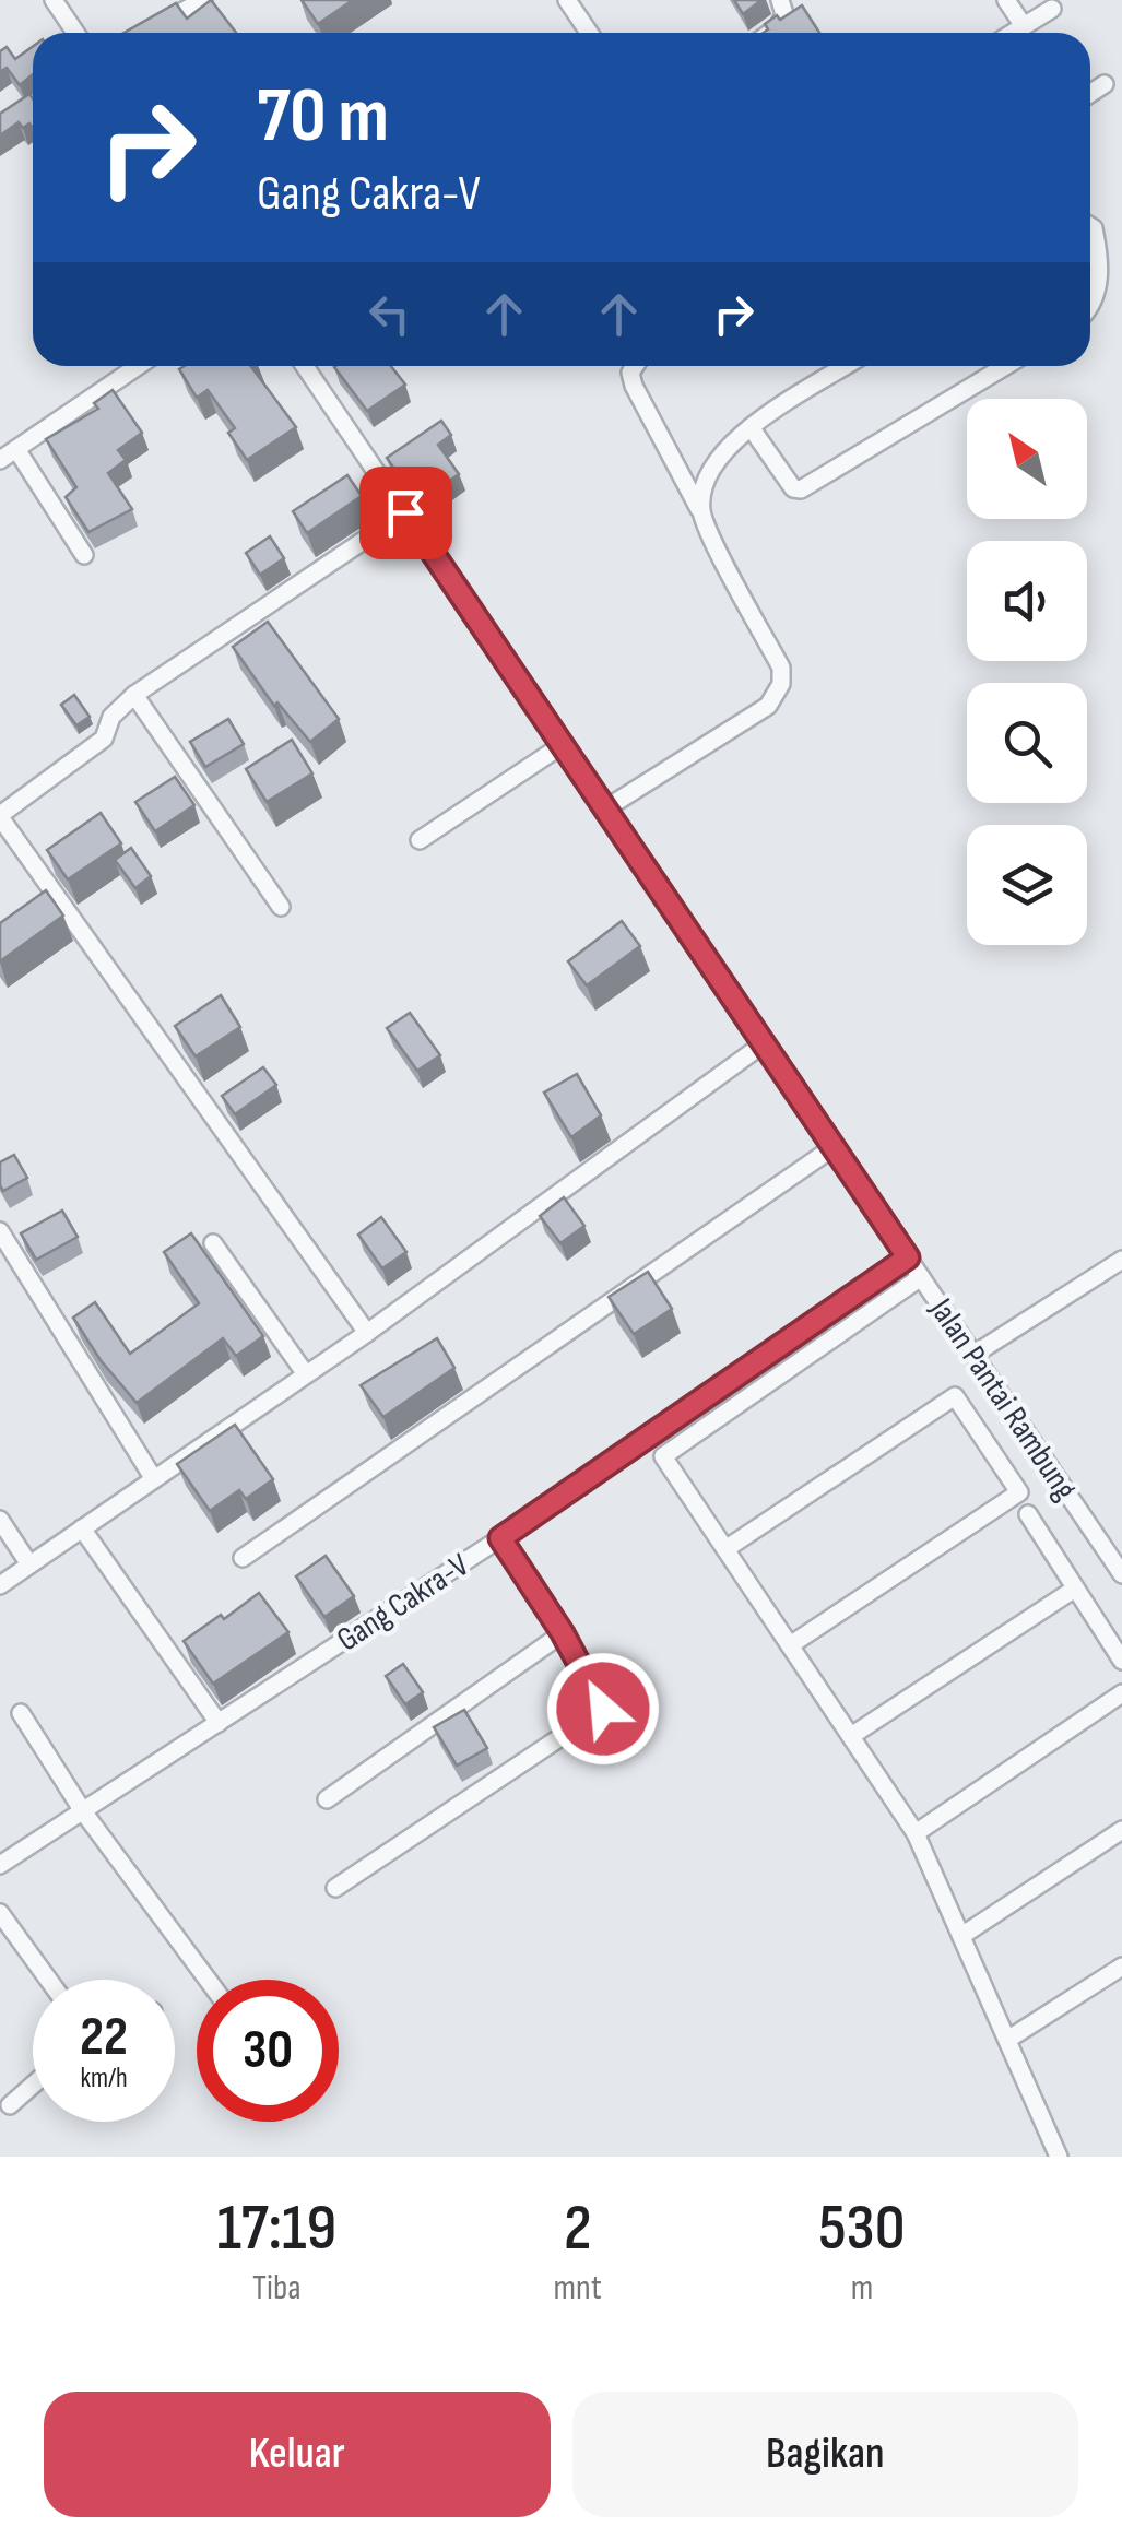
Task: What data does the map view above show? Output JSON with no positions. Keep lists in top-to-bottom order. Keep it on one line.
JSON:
{"streets":{"street":["Jalan Pantai Rambung","Gang Cakra-V"]},"crossings":[["Jalan Pantai Rambung","Gang Cakra-V"]],"north":"top left","page":{"turn":["70 m","Gang Cakra-V"],"speed":"22 km/h","limit":"30","eta":["17:19","Tiba","2","mnt","530","m"],"buttons":["Keluar","Bagikan"]}}
